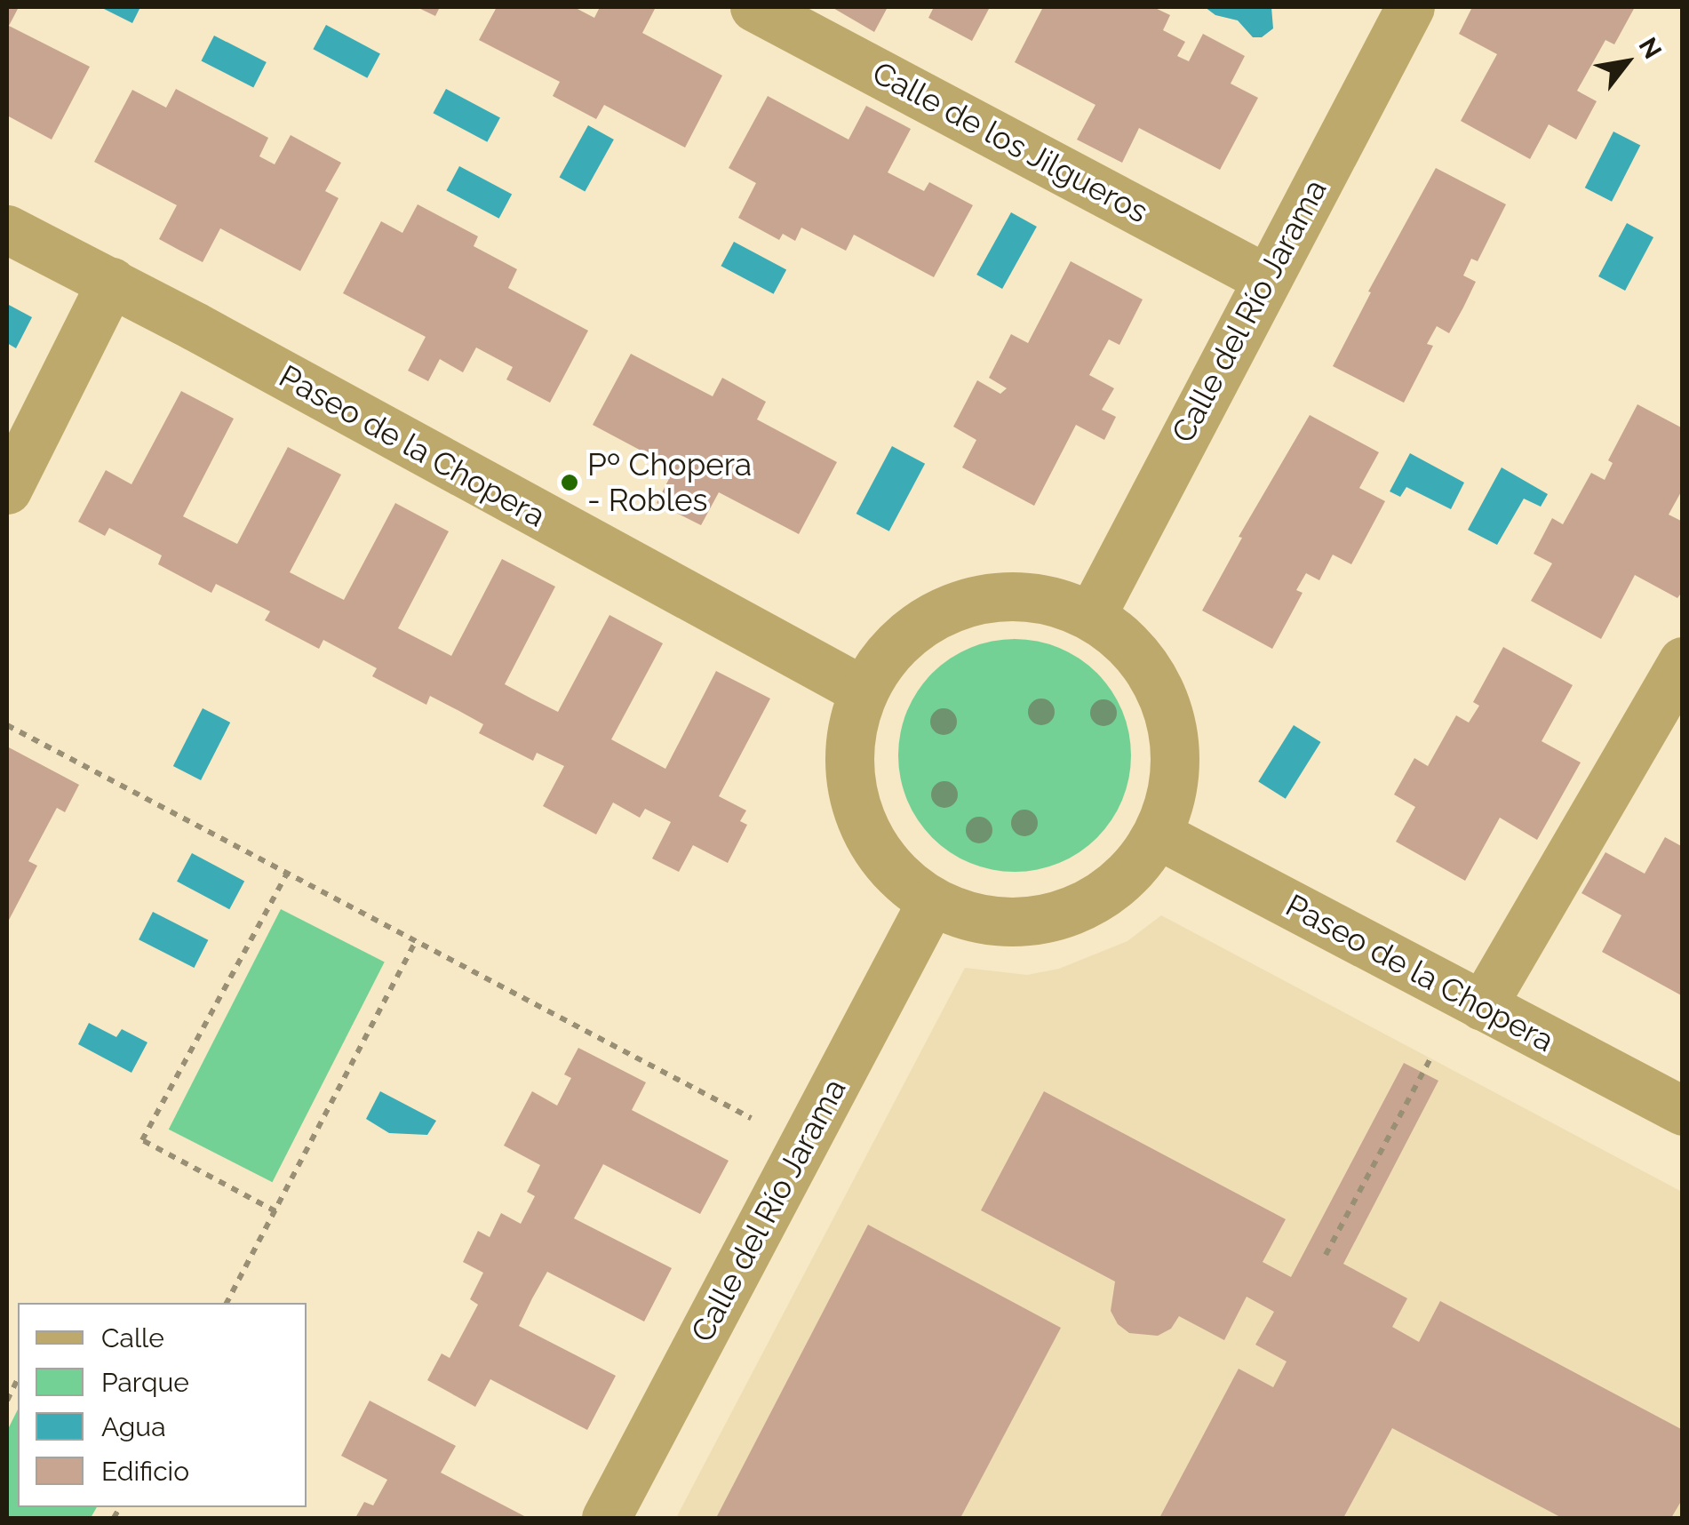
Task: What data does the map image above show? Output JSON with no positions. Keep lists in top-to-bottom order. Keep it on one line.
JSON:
{"streets":{"street":["Calle de los Jilgueros","Calle del Río Jarama","Paseo de la Chopera"]},"crossings":[["Calle de los Jilgueros","Calle del Río Jarama"]],"places":["Pº Chopera - Robles"],"legend":["Calle","Parque","Agua","Edificio"],"north":"top right"}
